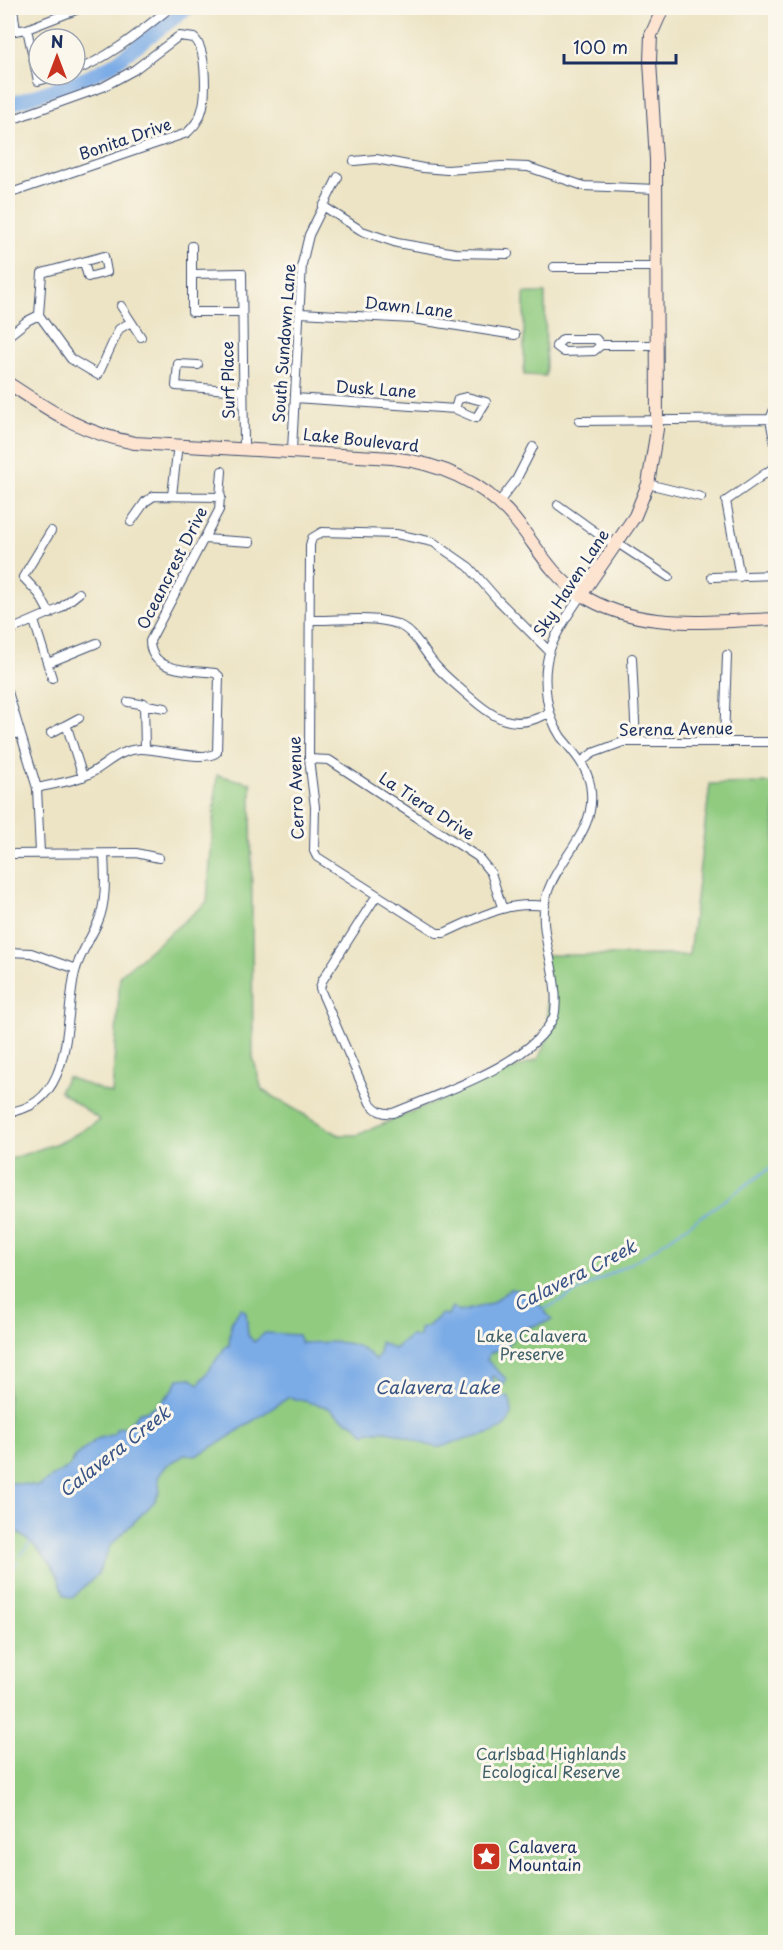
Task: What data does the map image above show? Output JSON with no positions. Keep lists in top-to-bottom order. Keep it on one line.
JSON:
{"streets":{"main road":["Lake Boulevard","Sky Haven Lane"],"street":["Bonita Drive","Dawn Lane","South Sundown Lane","Surf Place","Dusk Lane","Oceancrest Drive","Serena Avenue","Cerro Avenue","La Tiera Drive"]},"crossings":[["Dawn Lane","South Sundown Lane"],["South Sundown Lane","Dusk Lane"],["South Sundown Lane","Lake Boulevard"],["Surf Place","Lake Boulevard"],["Lake Boulevard","Sky Haven Lane"],["Sky Haven Lane","Serena Avenue"],["Sky Haven Lane","Cerro Avenue"],["Cerro Avenue","La Tiera Drive"]],"water":["Calavera Creek","Calavera Lake"],"parks":["Lake Calavera Preserve","Carlsbad Highlands Ecological Reserve"],"places":{"place":["Calavera Mountain"]},"scale_bar":"100 m","north":"top"}
